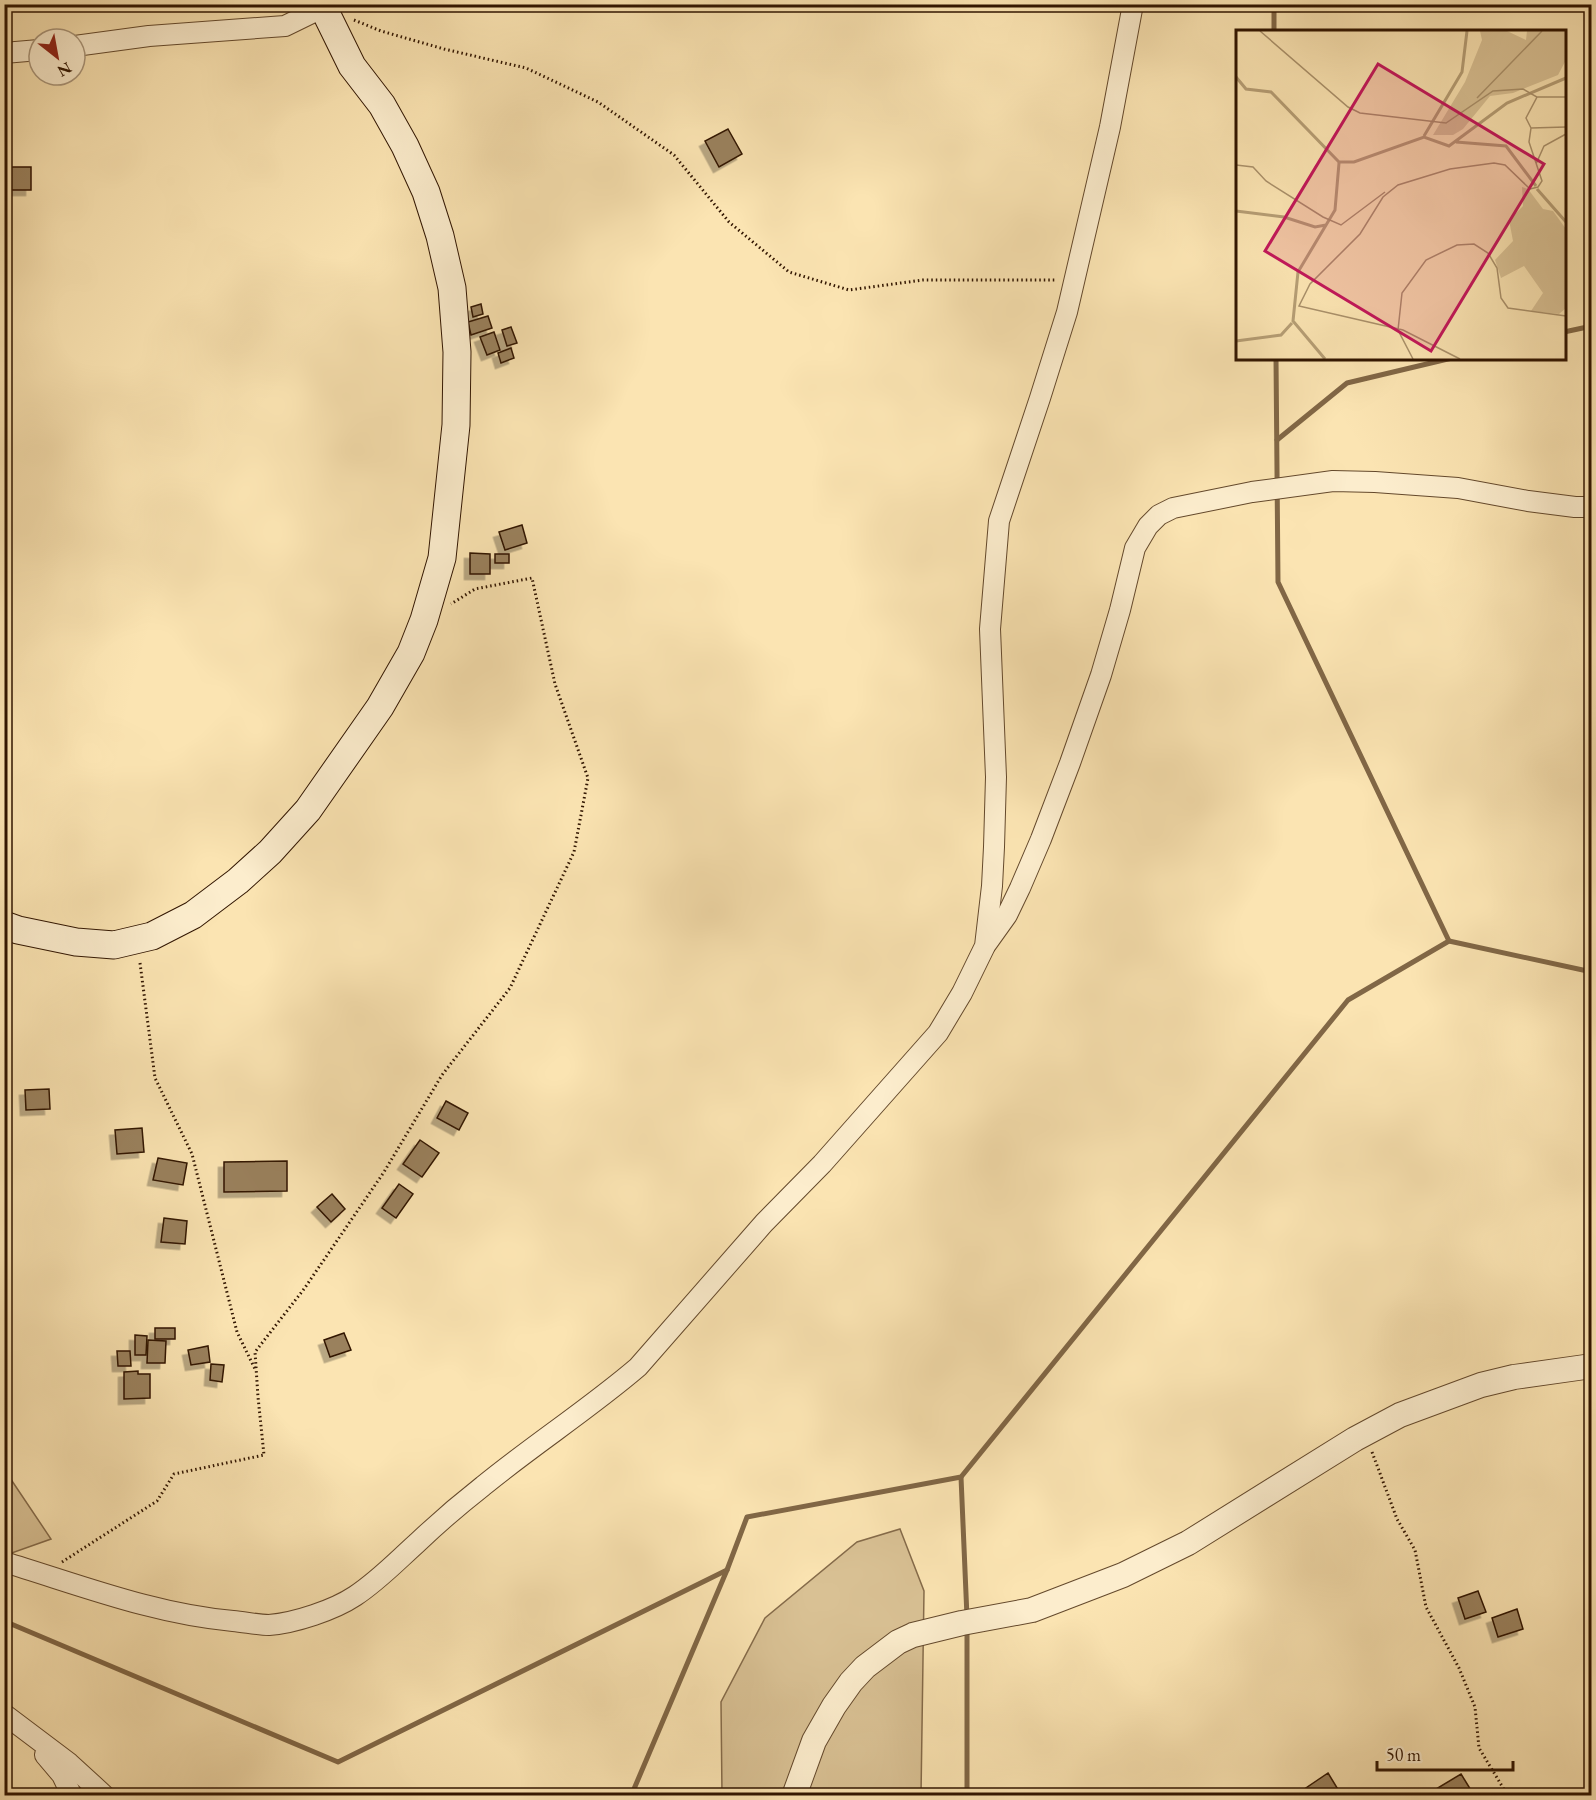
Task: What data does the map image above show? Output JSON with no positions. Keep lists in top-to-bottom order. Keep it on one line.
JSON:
{"scale_bar":"50 m","north":"bottom right"}
